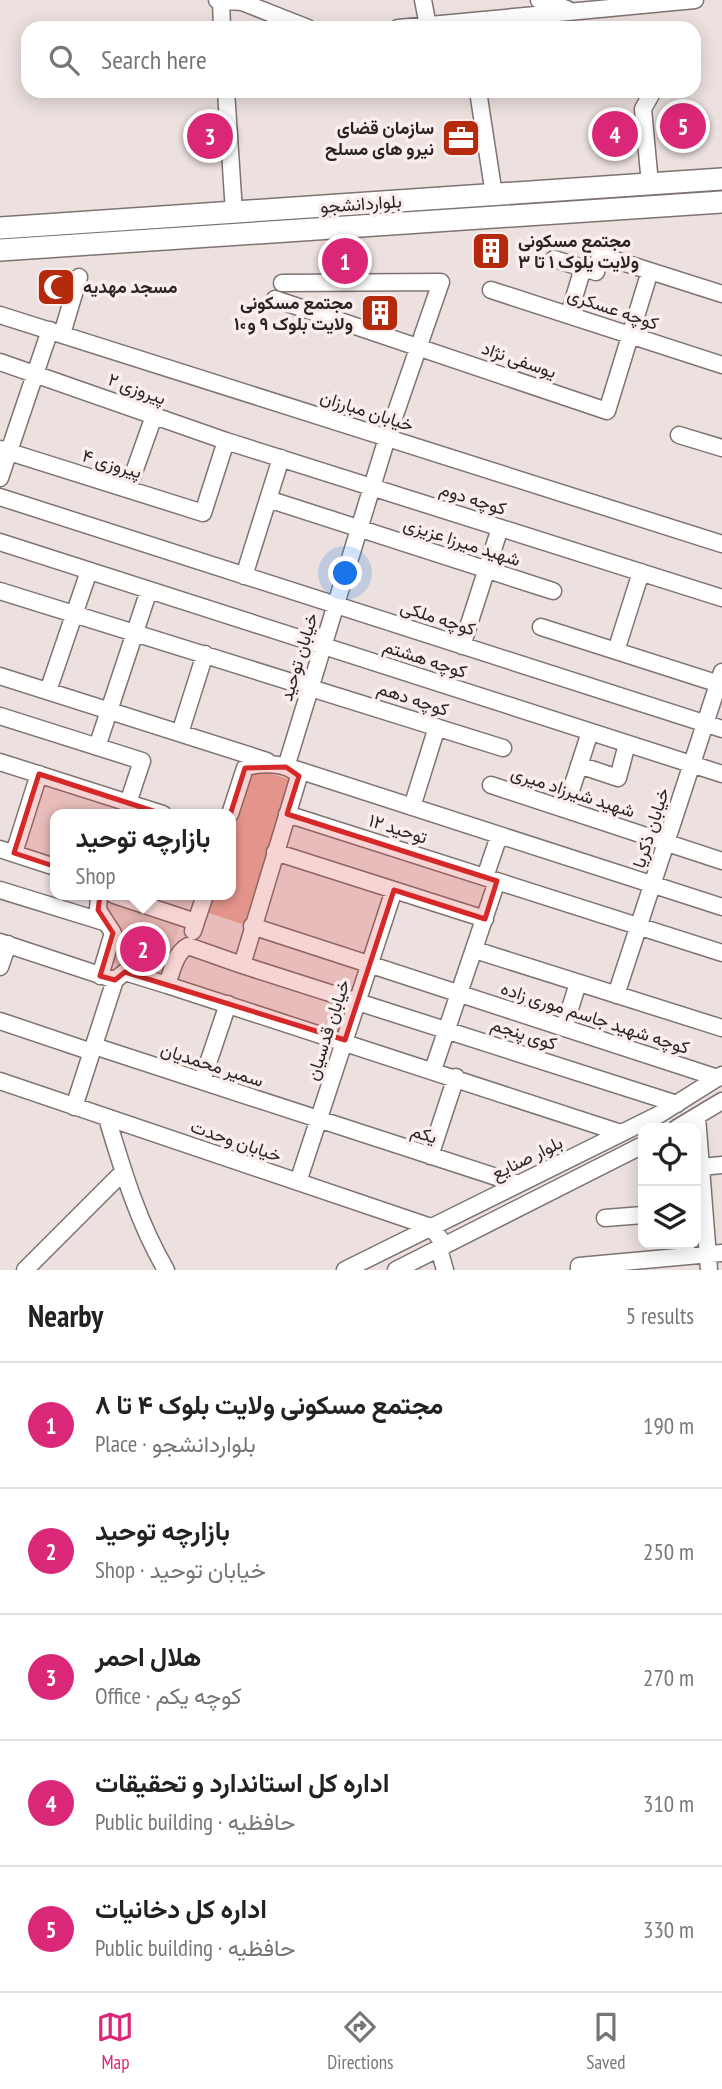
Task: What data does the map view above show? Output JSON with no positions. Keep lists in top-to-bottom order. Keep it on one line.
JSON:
{"streets":{"main road":["بلواردانشجو"],"street":["کوچه عسکری","یوسفی نژاد","پیروزی ۲","خیابان مبارزان","پیروزی ۴","کوچه دوم","شهید میرزا عزیزی","کوچه ملکی","خیابان توحید","کوچه هشتم","کوچه دهم","شهید شیرزاد میری","خیابان ذکریا","توحید ۱۲","کوچه شهید جاسم موری زاده","خیابان قدسیان","کوی پنجم","سمیر محمدیان","یکم","خیابان وحدت","بلوار صنایع"]},"crossings":[["کوچه عسکری","یوسفی نژاد"],["پیروزی ۲","پیروزی ۴"],["پیروزی ۲","کوچه دوم"],["خیابان مبارزان","خیابان توحید"],["کوچه دوم","خیابان توحید"],["شهید میرزا عزیزی","خیابان توحید"],["کوچه ملکی","خیابان توحید"],["کوچه ملکی","خیابان ذکریا"],["خیابان توحید","کوچه هشتم"],["خیابان توحید","کوچه دهم"],["خیابان توحید","توحید ۱۲"],["خیابان توحید","کوچه شهید جاسم موری زاده"],["خیابان توحید","کوی پنجم"],["کوچه هشتم","خیابان ذکریا"],["شهید شیرزاد میری","خیابان ذکریا"],["خیابان ذکریا","توحید ۱۲"],["کوچه شهید جاسم موری زاده","خیابان قدسیان"],["کوچه شهید جاسم موری زاده","بلوار صنایع"],["خیابان قدسیان","کوی پنجم"],["خیابان قدسیان","سمیر محمدیان"],["خیابان قدسیان","یکم"],["خیابان قدسیان","خیابان وحدت"],["کوی پنجم","بلوار صنایع"],["سمیر محمدیان","یکم"],["یکم","بلوار صنایع"],["خیابان وحدت","بلوار صنایع"]],"places":{"office":["سازمان قضای نیرو های مسلح"],"building":["مجتمع مسکونی ولایت یلوک ۱ تا ۳","مجتمع مسکونی ولایت بلوک ۹ و۱۰"],"mosque":["مسجد مهدیه"]},"page":{"search":"Search here","pins":["5","4","3","1","2"],"popup":["بازارچه توحید","Shop"],"heading":["Nearby","5 results"],"list":[{"mark":"1","name":"مجتمع مسکونی ولایت بلوک ۴ تا ۸","note":"Place · بلواردانشجو","value":"190 m"},{"mark":"2","name":"بازارچه توحید","note":"Shop · خیابان توحید","value":"250 m"},{"mark":"3","name":"هلال احمر","note":"Office · کوچه یکم","value":"270 m"},{"mark":"4","name":"اداره کل استاندارد و تحقیقات","note":"Public building · حافظیه","value":"310 m"},{"mark":"5","name":"اداره کل دخانیات","note":"Public building · حافظیه","value":"330 m"}],"nav":["Map","Directions","Saved"]}}
